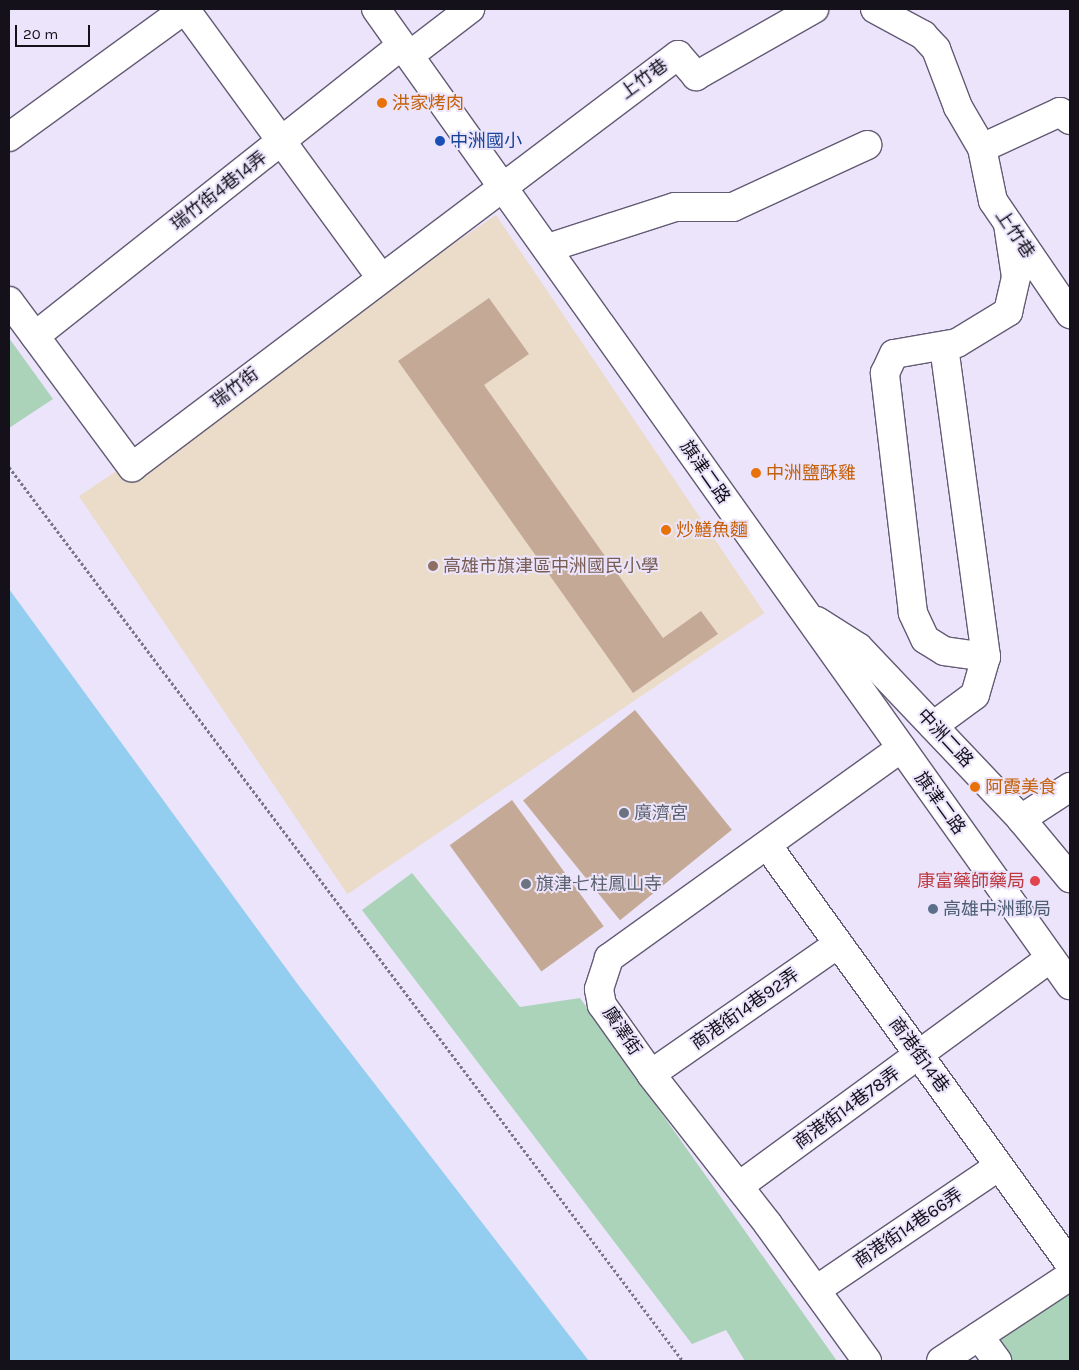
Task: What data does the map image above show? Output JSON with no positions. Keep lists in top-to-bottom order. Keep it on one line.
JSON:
{"streets":{"street":["上竹巷","瑞竹街4巷14弄","瑞竹街","旗津二路","中洲二路","商港街14巷92弄","廣澤街","商港街14巷","商港街14巷78弄","商港街14巷66弄"]},"crossings":[["上竹巷","瑞竹街"],["上竹巷","旗津二路"],["瑞竹街4巷14弄","瑞竹街"],["瑞竹街4巷14弄","旗津二路"],["瑞竹街","旗津二路"],["旗津二路","中洲二路"],["旗津二路","廣澤街"],["旗津二路","商港街14巷78弄"],["商港街14巷92弄","廣澤街"],["商港街14巷92弄","商港街14巷"],["廣澤街","商港街14巷"],["廣澤街","商港街14巷78弄"],["廣澤街","商港街14巷66弄"],["商港街14巷","商港街14巷78弄"],["商港街14巷","商港街14巷66弄"]],"places":["洪家烤肉","中洲國小","中洲鹽酥雞","炒鱔魚麵","高雄市旗津區中洲國民小學","阿霞美食","廣濟宮","康富藥師藥局","旗津七柱鳳山寺","高雄中洲郵局"],"scale_bar":"20 m"}
